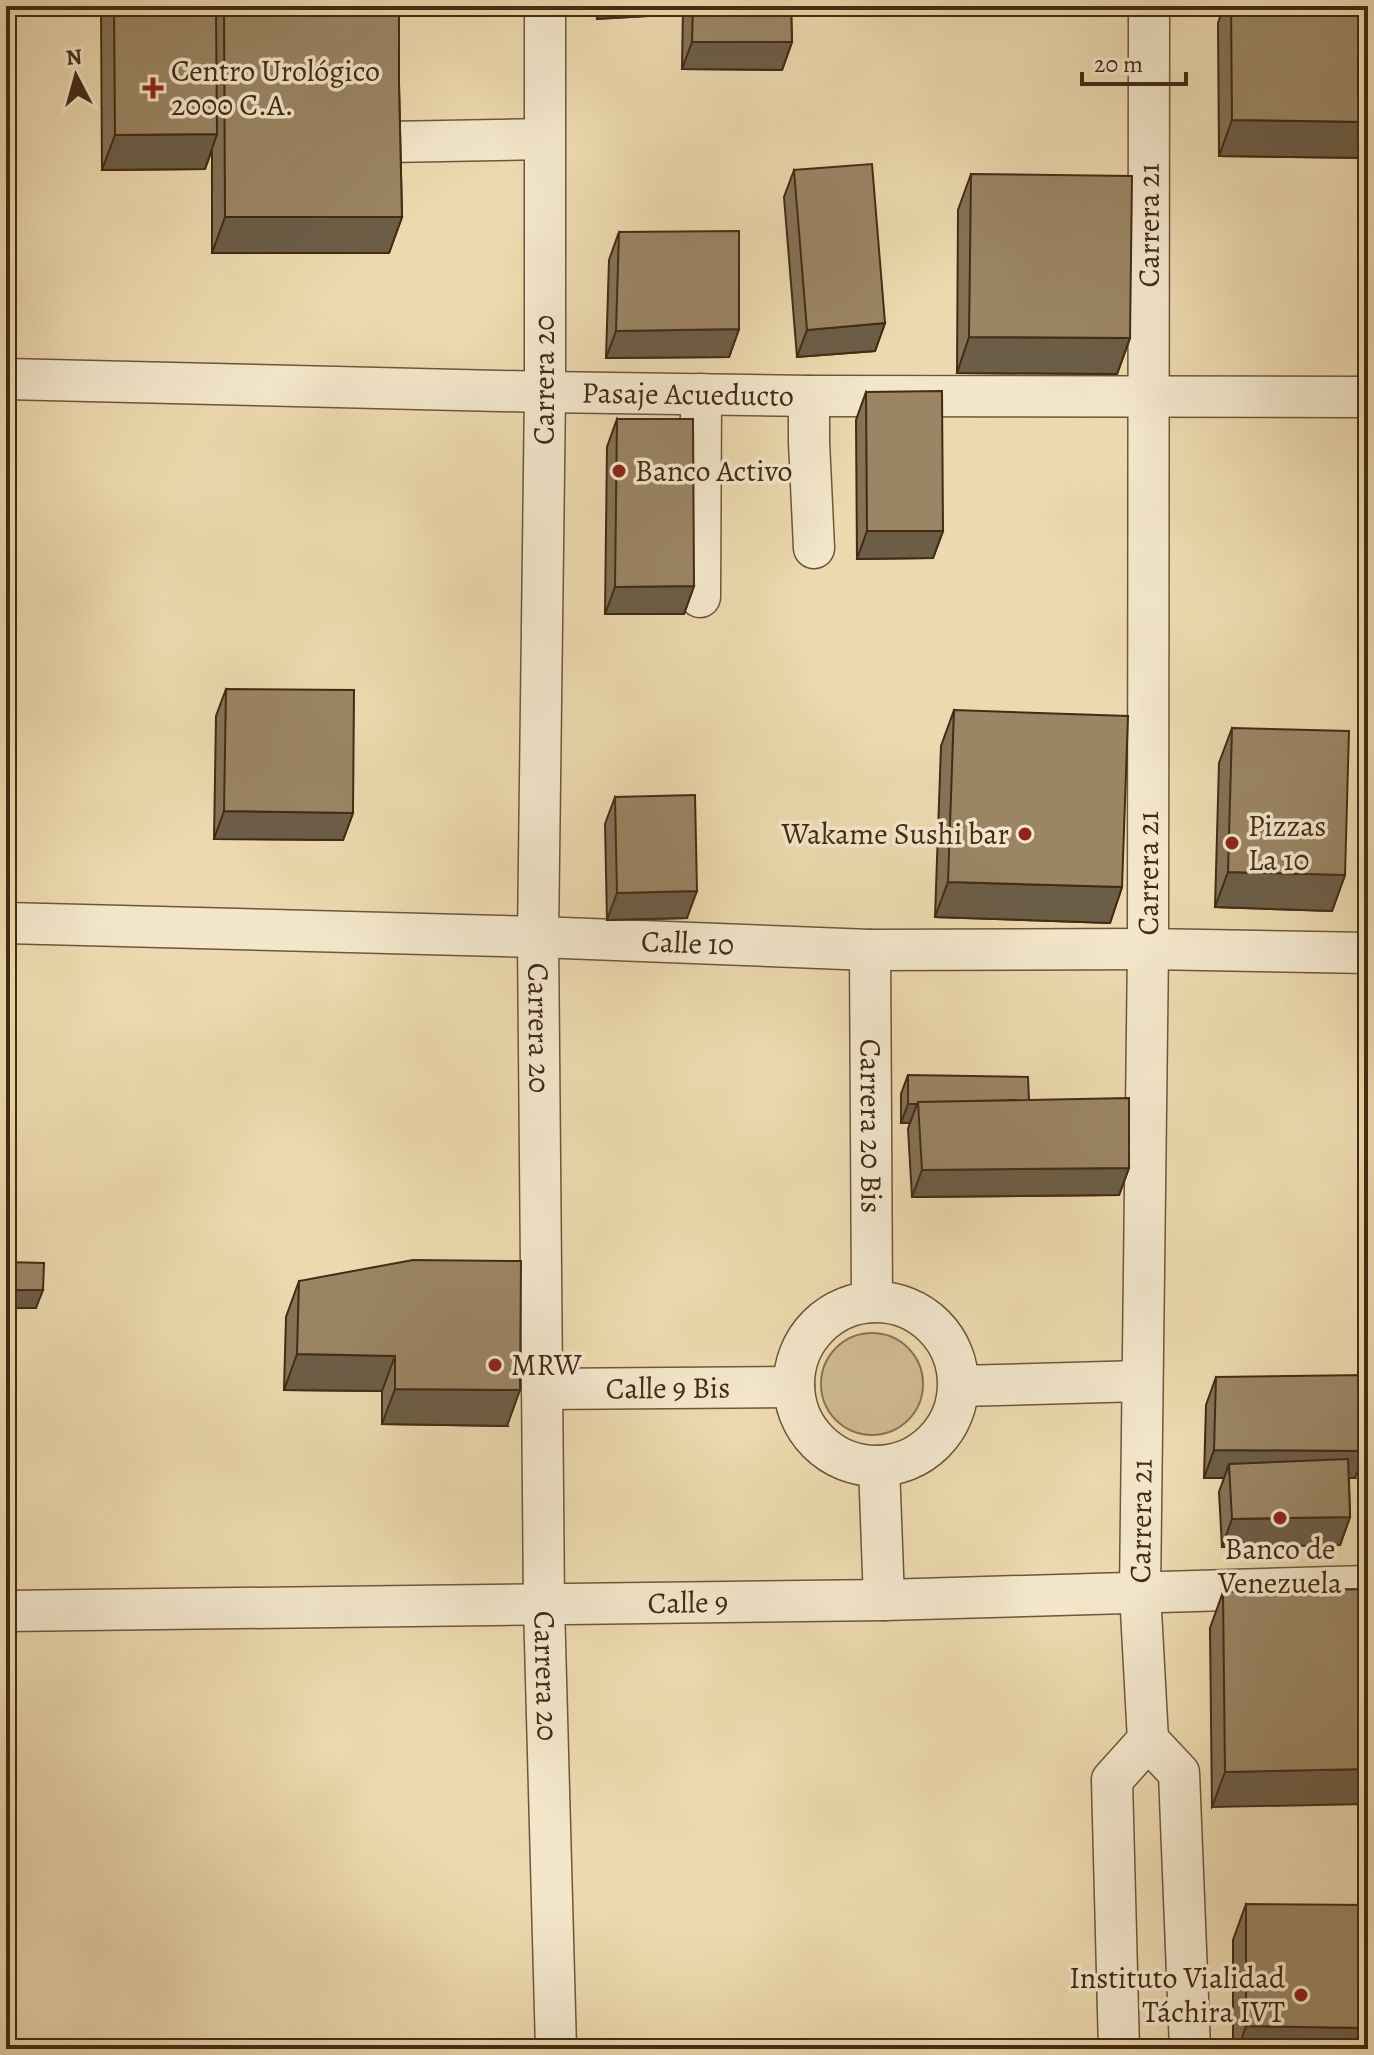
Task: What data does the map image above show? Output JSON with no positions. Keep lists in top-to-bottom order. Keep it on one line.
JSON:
{"streets":{"street":["Carrera 21","Carrera 20","Pasaje Acueducto","Calle 10","Carrera 20 Bis","Calle 9 Bis","Calle 9"]},"crossings":[["Carrera 21","Pasaje Acueducto"],["Carrera 21","Calle 10"],["Carrera 21","Calle 9"],["Carrera 20","Pasaje Acueducto"],["Carrera 20","Calle 10"],["Carrera 20","Calle 9 Bis"],["Carrera 20","Calle 9"],["Calle 10","Carrera 20 Bis"],["Carrera 20 Bis","Calle 9 Bis"]],"places":{"health":["Centro Urológico 2000 C.A."],"other":["Banco Activo","Wakame Sushi bar","Pizzas La 10","MRW","Banco de Venezuela","Instituto Vialidad Táchira IVT"]},"scale_bar":"20 m","north":"top"}
